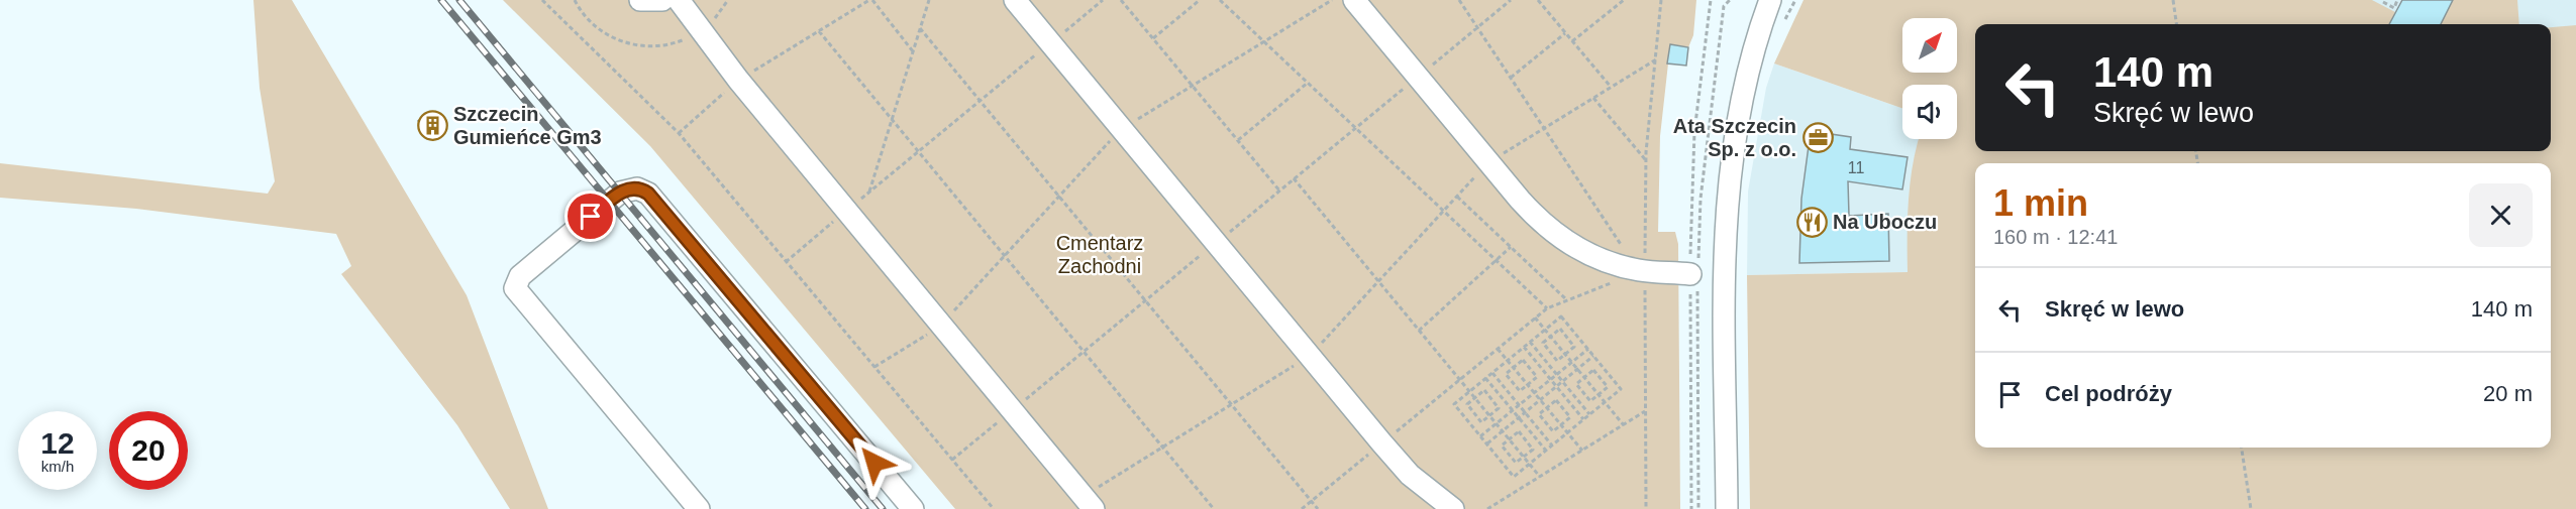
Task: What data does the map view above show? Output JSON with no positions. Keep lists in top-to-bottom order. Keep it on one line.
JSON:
{"parks":["Cmentarz Zachodni"],"places":{"building":["Szczecin Gumieńce Gm3"],"office":["Ata Szczecin Sp. z o.o."],"restaurant":["Na Uboczu"]},"house_numbers":["11"],"north":"top right","page":{"turn":["140 m","Skręć w lewo"],"heading":["1 min","160 m · 12:41"],"list":[{"name":"Skręć w lewo","value":"140 m"},{"name":"Cel podróży","value":"20 m"}],"speed":"12 km/h","limit":"20"}}
